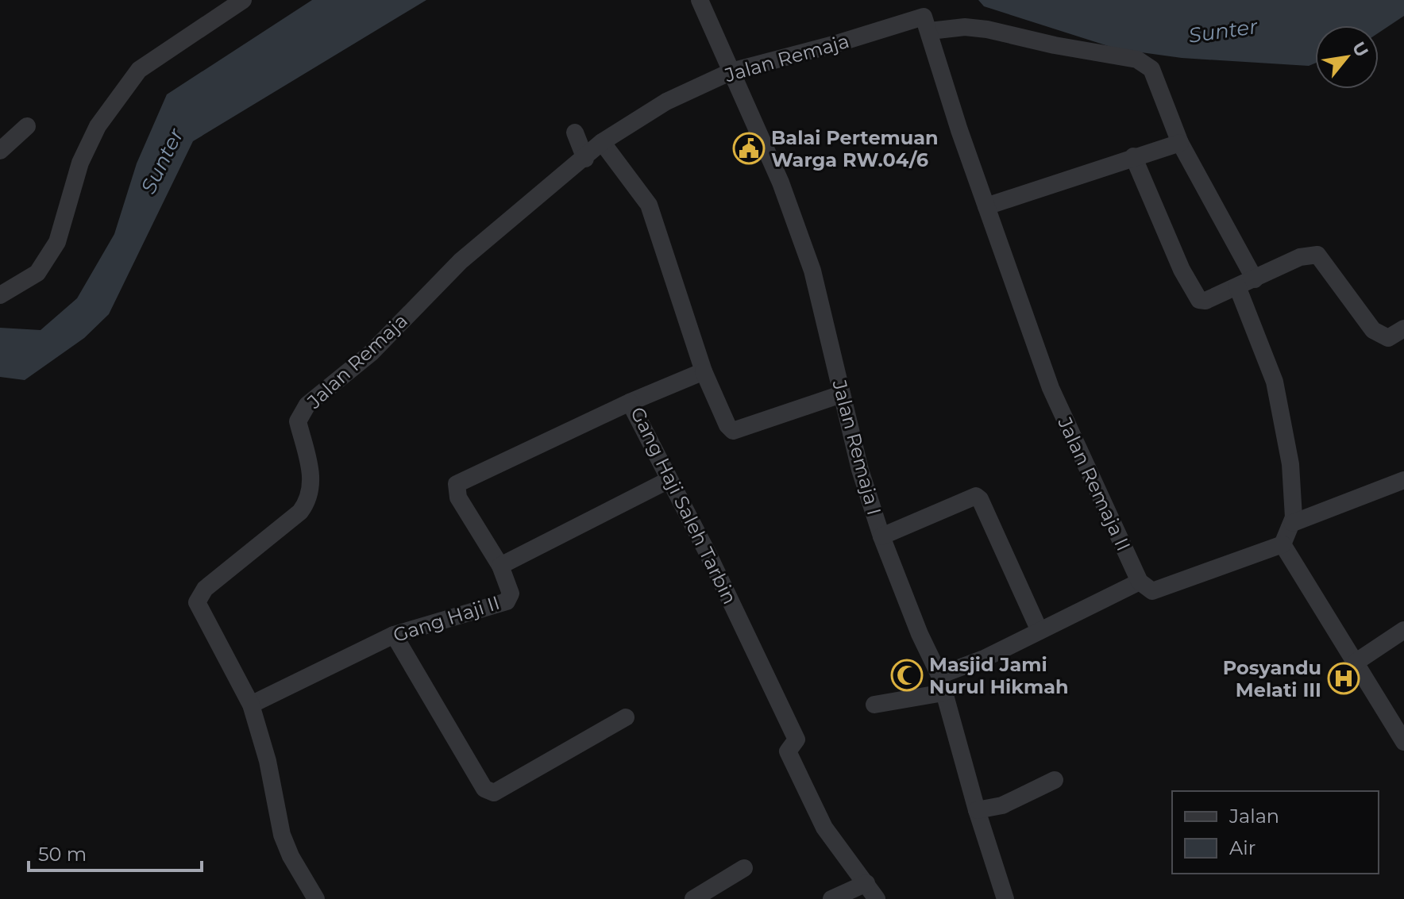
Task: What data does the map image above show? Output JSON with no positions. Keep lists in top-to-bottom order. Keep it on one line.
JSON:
{"streets":{"street":["Jalan Remaja","Jalan Remaja I","Jalan Remaja II","Gang Haji Saleh Tarbin","Gang Haji II"]},"crossings":[["Jalan Remaja","Jalan Remaja I"],["Jalan Remaja","Jalan Remaja II"],["Jalan Remaja","Gang Haji II"],["Gang Haji Saleh Tarbin","Gang Haji II"]],"water":["Sunter"],"places":{"public building":["Balai Pertemuan Warga RW.04/6"],"mosque":["Masjid Jami Nurul Hikmah"],"hospital":["Posyandu Melati III"]},"legend":["Jalan","Air"],"scale_bar":"50 m","north":"top right"}
